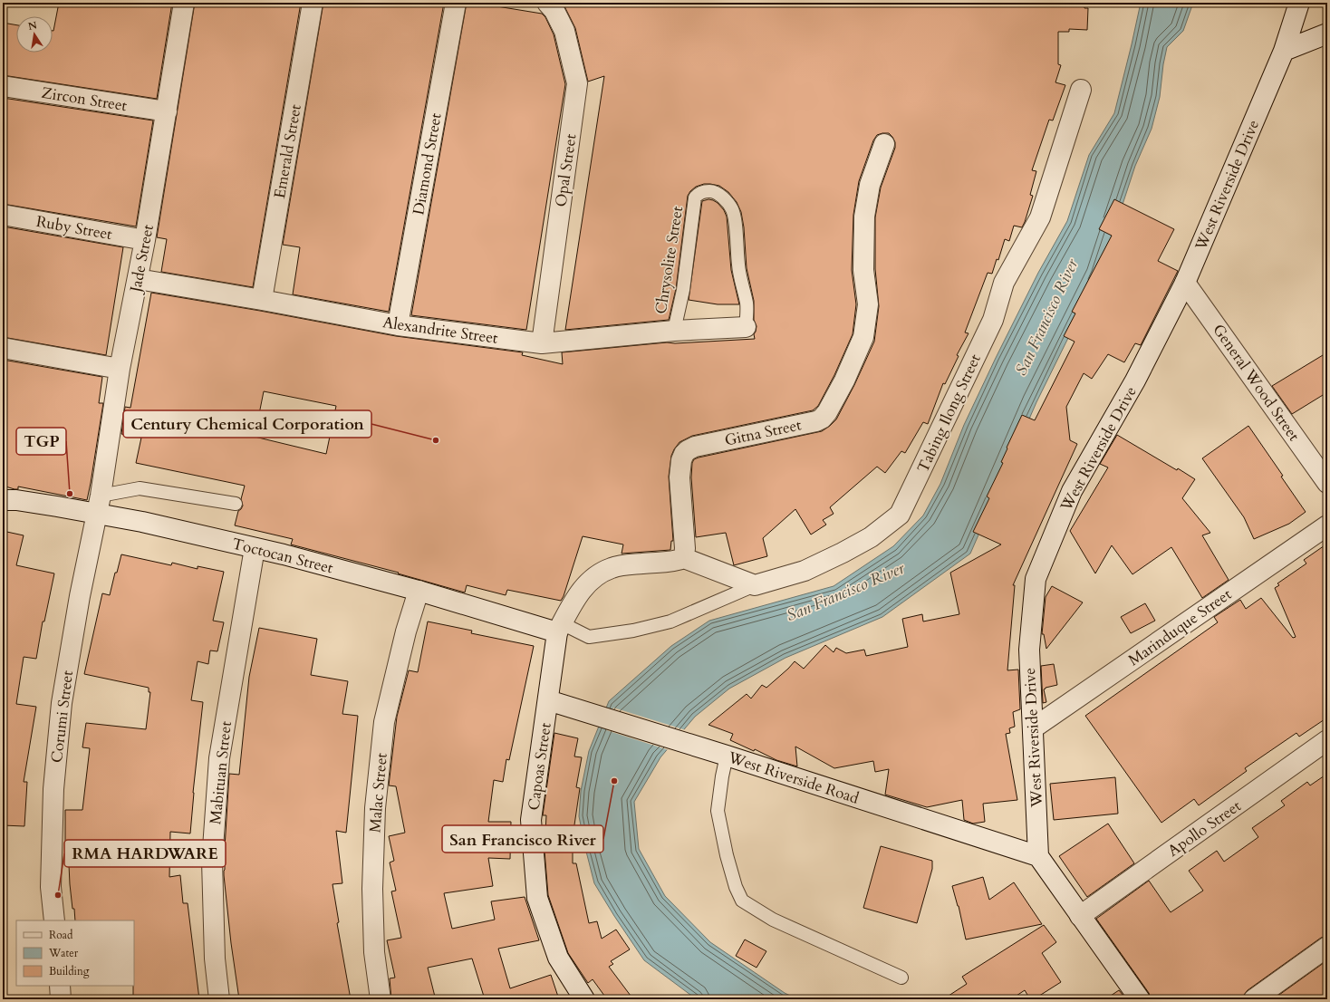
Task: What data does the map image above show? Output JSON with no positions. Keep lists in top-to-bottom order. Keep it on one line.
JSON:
{"streets":{"street":["Zircon Street","Emerald Street","Diamond Street","Opal Street","West Riverside Drive","Ruby Street","Jade Street","Alexandrite Street","General Wood Street","Tabing Ilong Street","Gitna Street","Toctocan Street","Marinduque Street","Corumi Street","Capoas Street","Mabituan Street","West Riverside Road","Malac Street","Apollo Street"],"lane":["Chrysolite Street"]},"crossings":[["Zircon Street","Jade Street"],["Emerald Street","Alexandrite Street"],["Diamond Street","Alexandrite Street"],["Opal Street","Alexandrite Street"],["West Riverside Drive","General Wood Street"],["West Riverside Drive","Marinduque Street"],["West Riverside Drive","West Riverside Road"],["Ruby Street","Jade Street"],["Jade Street","Alexandrite Street"],["Jade Street","Toctocan Street"],["Jade Street","Corumi Street"],["Chrysolite Street","Alexandrite Street"],["Toctocan Street","Corumi Street"],["Toctocan Street","Capoas Street"],["Toctocan Street","Mabituan Street"],["Toctocan Street","Malac Street"],["Capoas Street","West Riverside Road"]],"water":["San Francisco River"],"places":["Century Chemical Corporation","TGP","San Francisco River","RMA HARDWARE"],"legend":["Road","Water","Building"],"north":"top"}
